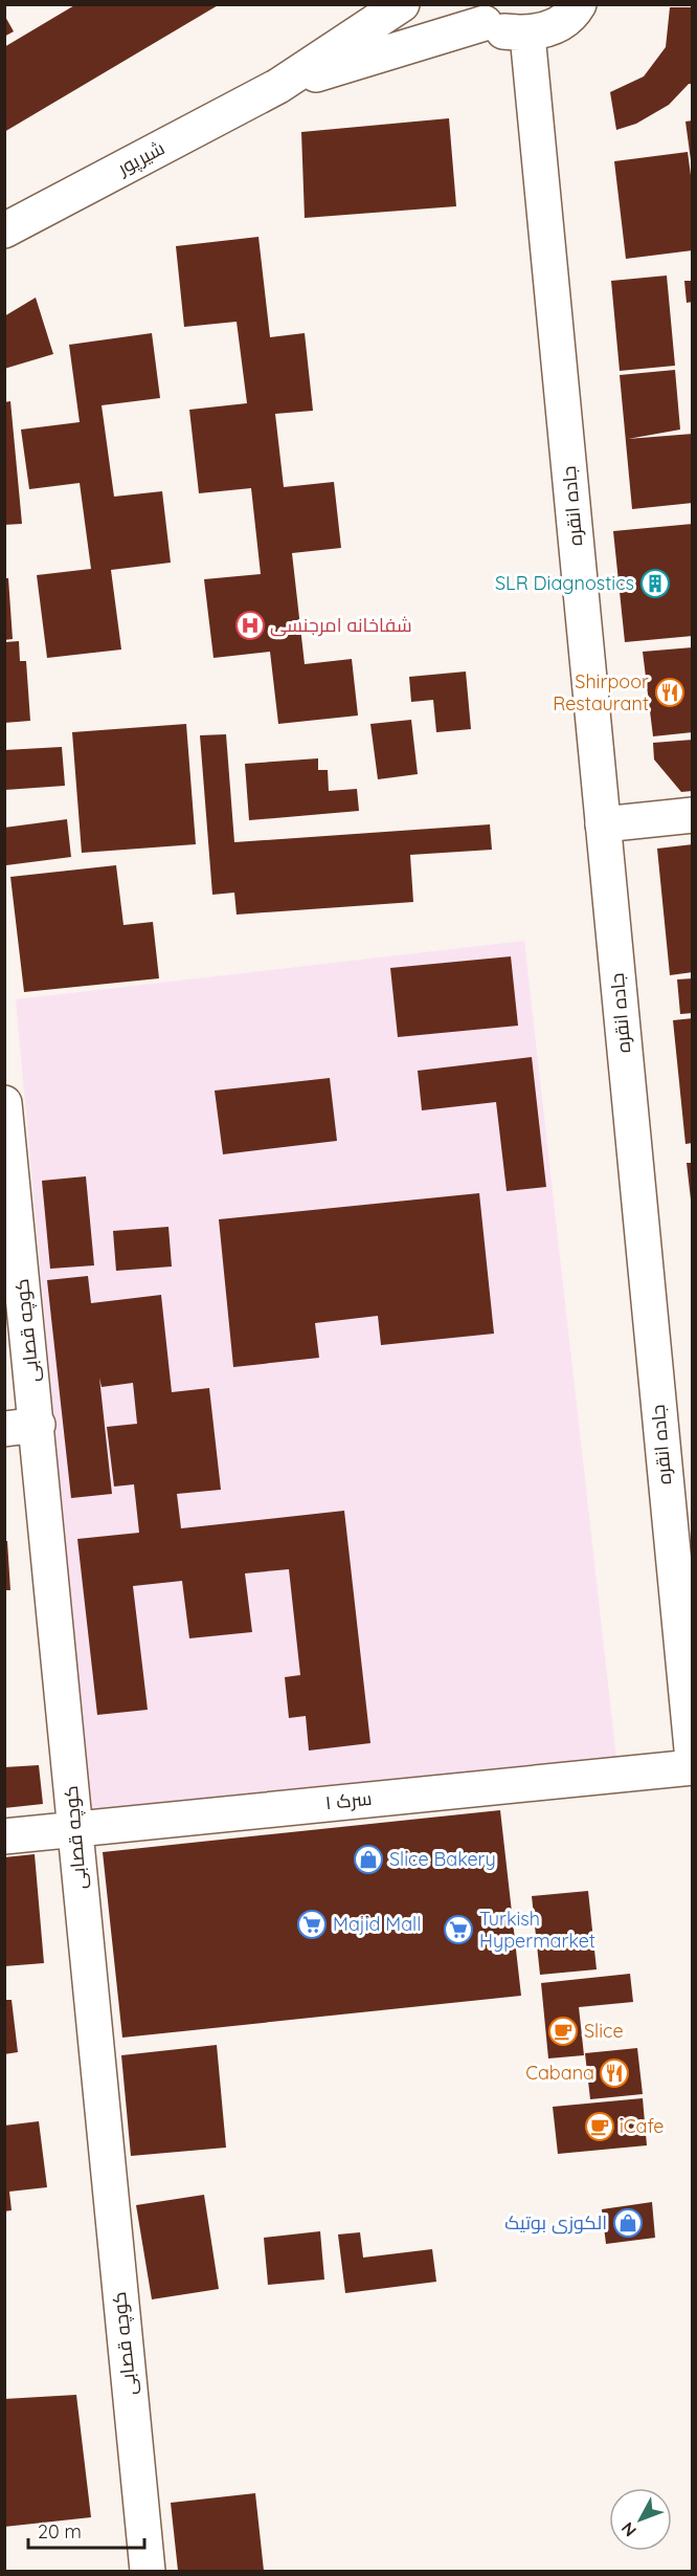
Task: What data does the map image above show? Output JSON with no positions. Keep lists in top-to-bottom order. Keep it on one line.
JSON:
{"streets":{"main road":["شیرپور","جادہ انقرہ","کوچه قصابی","جاده انقره","سرک ۱"]},"crossings":[["جادہ انقرہ","جاده انقره"],["کوچه قصابی","سرک ۱"]],"places":{"building":["SLR Diagnostics"],"hospital":["شفاخانه امرجنسی"],"restaurant":["Shirpoor Restaurant","Cabana"],"shop":["Slice Bakery","الکوزی بوتیک"],"supermarket":["Majid Mall","Turkish Hypermarket"],"cafe":["Slice","iCafe"]},"scale_bar":"20 m","north":"bottom left"}
